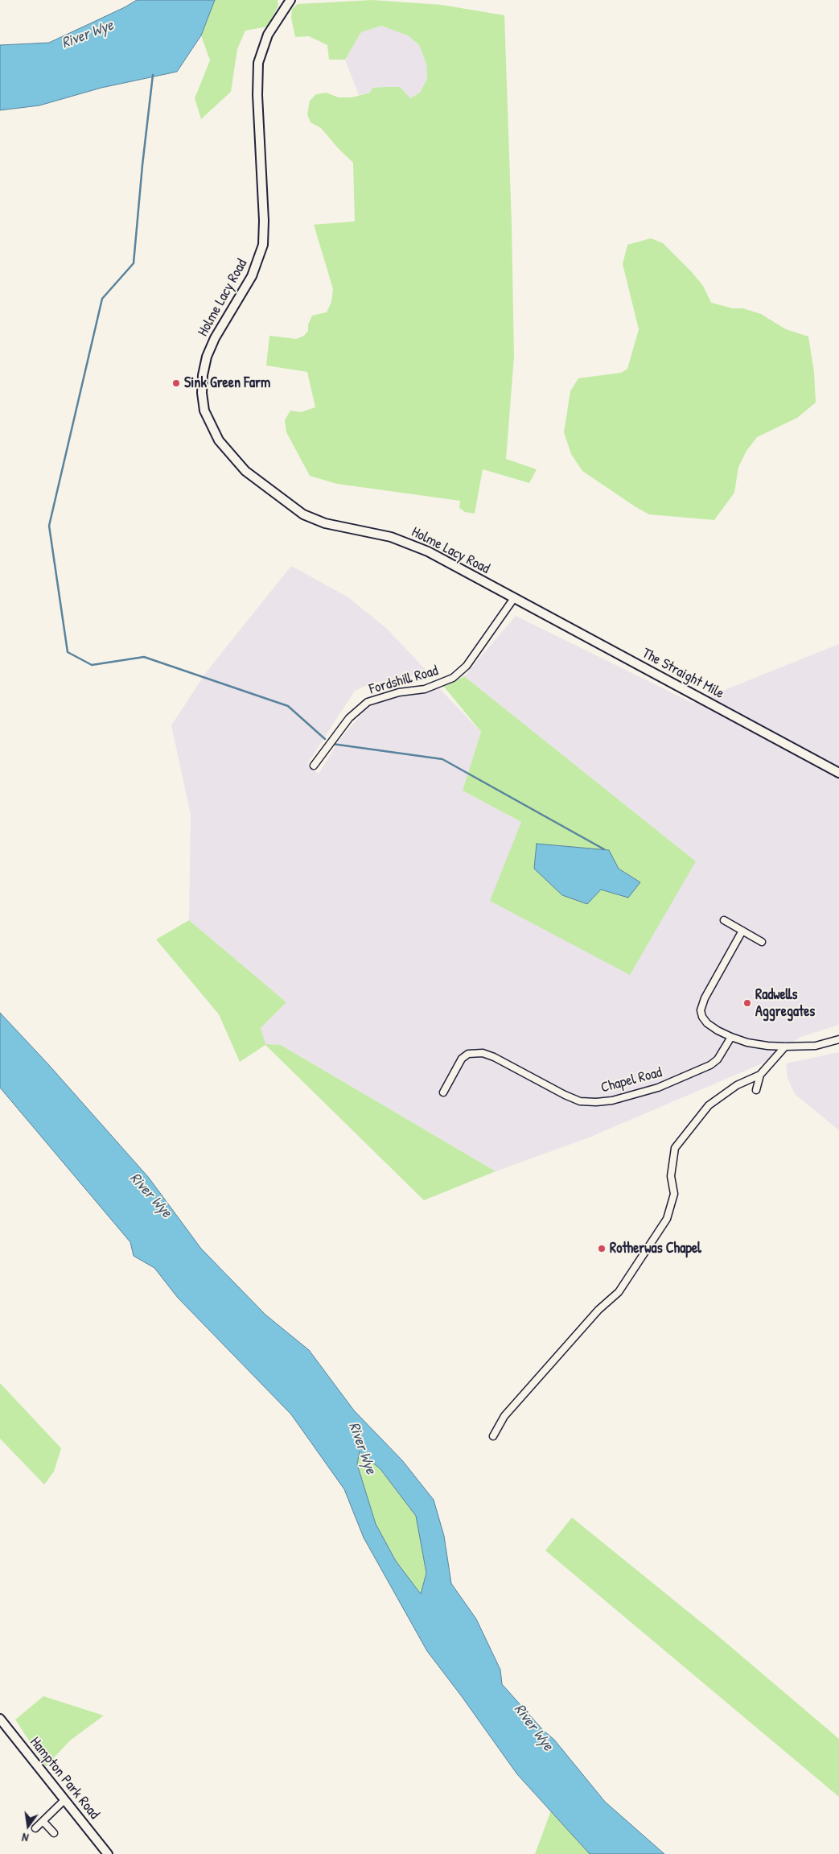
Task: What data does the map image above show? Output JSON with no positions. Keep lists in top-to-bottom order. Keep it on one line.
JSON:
{"streets":{"main road":["Holme Lacy Road","The Straight Mile","Hampton Park Road"],"street":["Fordshill Road","Chapel Road"]},"crossings":[["Holme Lacy Road","The Straight Mile"],["Holme Lacy Road","Fordshill Road"],["The Straight Mile","Fordshill Road"]],"water":["River Wye"],"places":["Sink Green Farm","Radwells Aggregates","Rotherwas Chapel"],"north":"bottom"}
